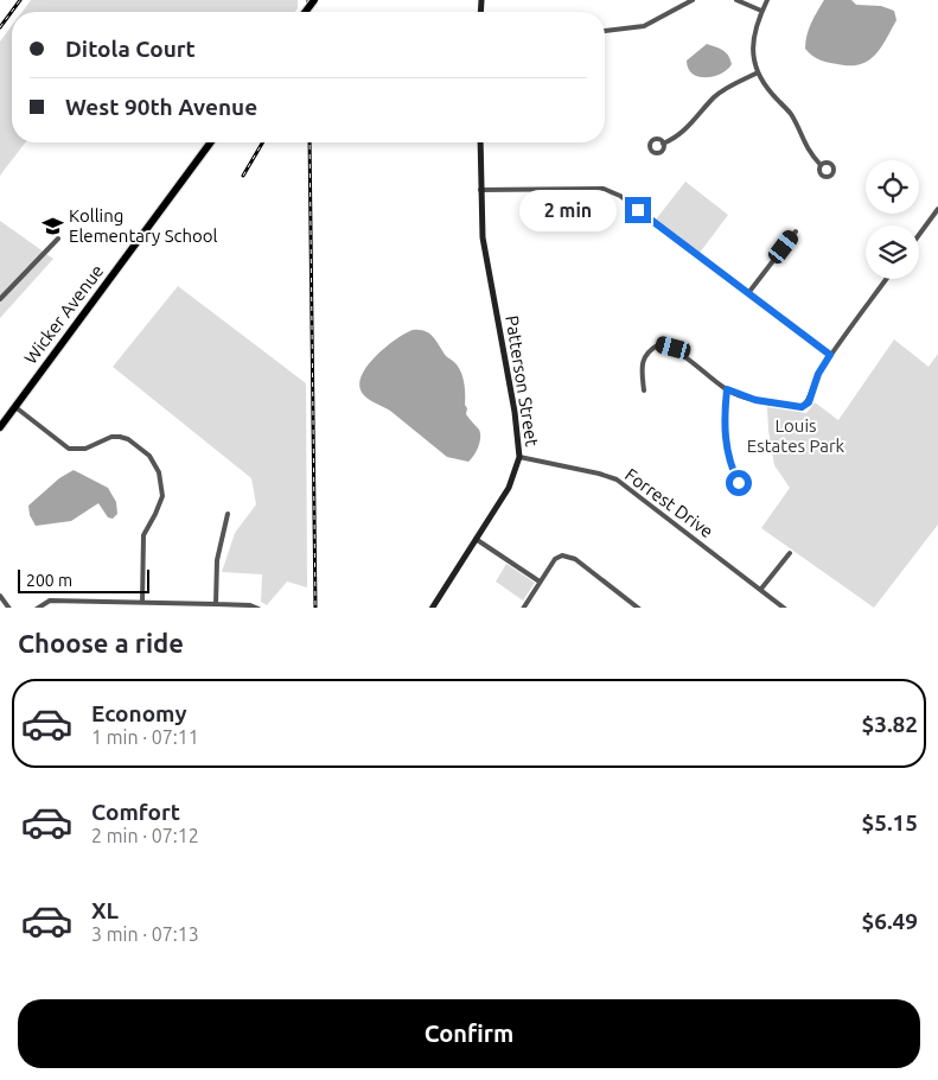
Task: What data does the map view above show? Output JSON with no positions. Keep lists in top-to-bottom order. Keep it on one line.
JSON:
{"streets":{"highway":["Wicker Avenue"],"street":["Patterson Street","Forrest Drive"]},"crossings":[["Patterson Street","Forrest Drive"]],"parks":["Louis Estates Park"],"places":{"school or university":["Kolling Elementary School"]},"scale_bar":"200 m","page":{"banner":["Ditola Court","West 90th Avenue"],"bubble":"2 min","scale":"200 m","heading":"Choose a ride","list":[{"name":"Economy","note":"1 min · 07:11","value":"$3.82"},{"name":"Comfort","note":"2 min · 07:12","value":"$5.15"},{"name":"XL","note":"3 min · 07:13","value":"$6.49"}],"buttons":"Confirm"}}
